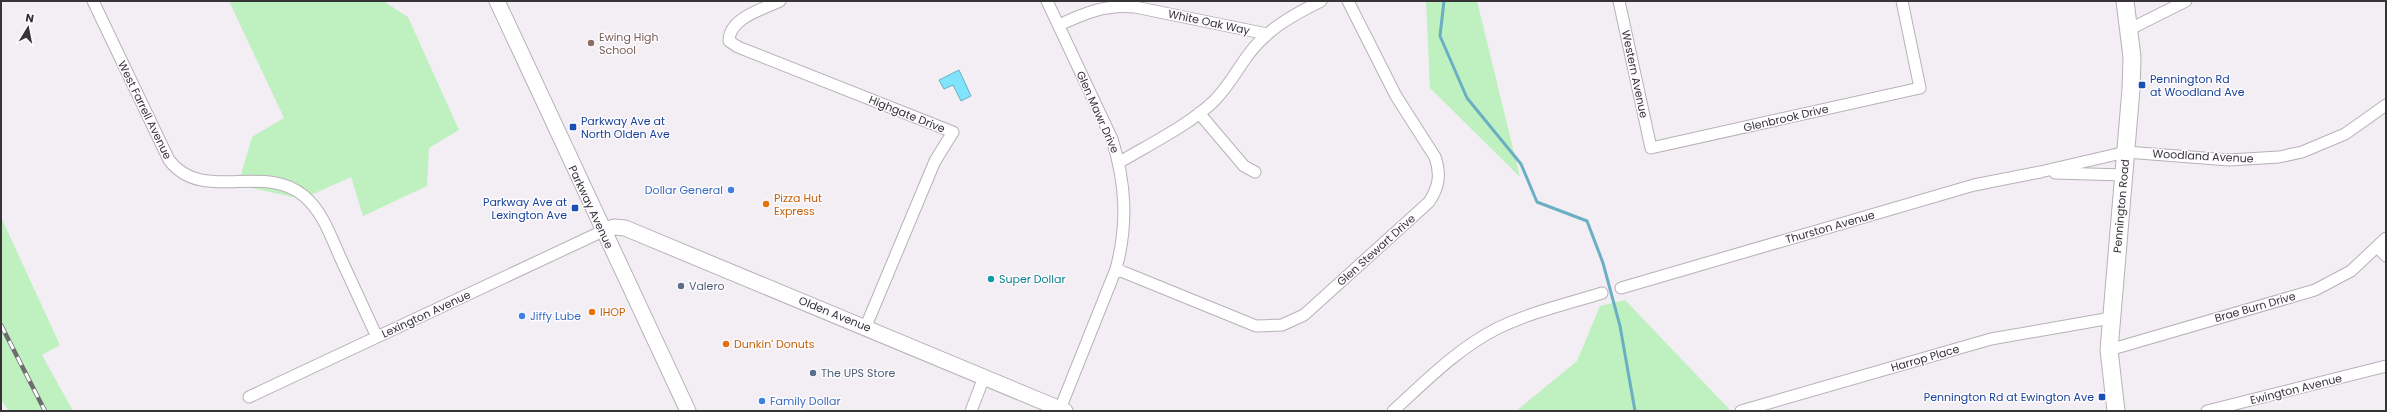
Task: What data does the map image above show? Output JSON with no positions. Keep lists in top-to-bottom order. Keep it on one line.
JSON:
{"streets":{"main road":["Pennington Road","Parkway Avenue","Olden Avenue"],"street":["White Oak Way","Western Avenue","West Farrell Avenue","Glen Mawr Drive","Highgate Drive","Glenbrook Drive","Woodland Avenue","Thurston Avenue","Glen Stewart Drive","Brae Burn Drive","Lexington Avenue","Harrop Place","Ewington Avenue"]},"crossings":[["White Oak Way","Glen Mawr Drive"],["Western Avenue","Glenbrook Drive"],["West Farrell Avenue","Lexington Avenue"],["Glen Mawr Drive","Glen Stewart Drive"],["Glen Mawr Drive","Olden Avenue"],["Highgate Drive","Olden Avenue"],["Woodland Avenue","Pennington Road"],["Woodland Avenue","Thurston Avenue"],["Pennington Road","Thurston Avenue"],["Pennington Road","Brae Burn Drive"],["Pennington Road","Harrop Place"],["Parkway Avenue","Lexington Avenue"],["Parkway Avenue","Olden Avenue"],["Lexington Avenue","Olden Avenue"]],"places":{"other":["Ewing High School","Dollar General","Pizza Hut Express","Super Dollar","Valero","IHOP","Jiffy Lube","Dunkin' Donuts","The UPS Store","Family Dollar"],"transit":["Pennington Rd at Woodland Ave","Parkway Ave at North Olden Ave","Parkway Ave at Lexington Ave","Pennington Rd at Ewington Ave"]},"north":"top"}
